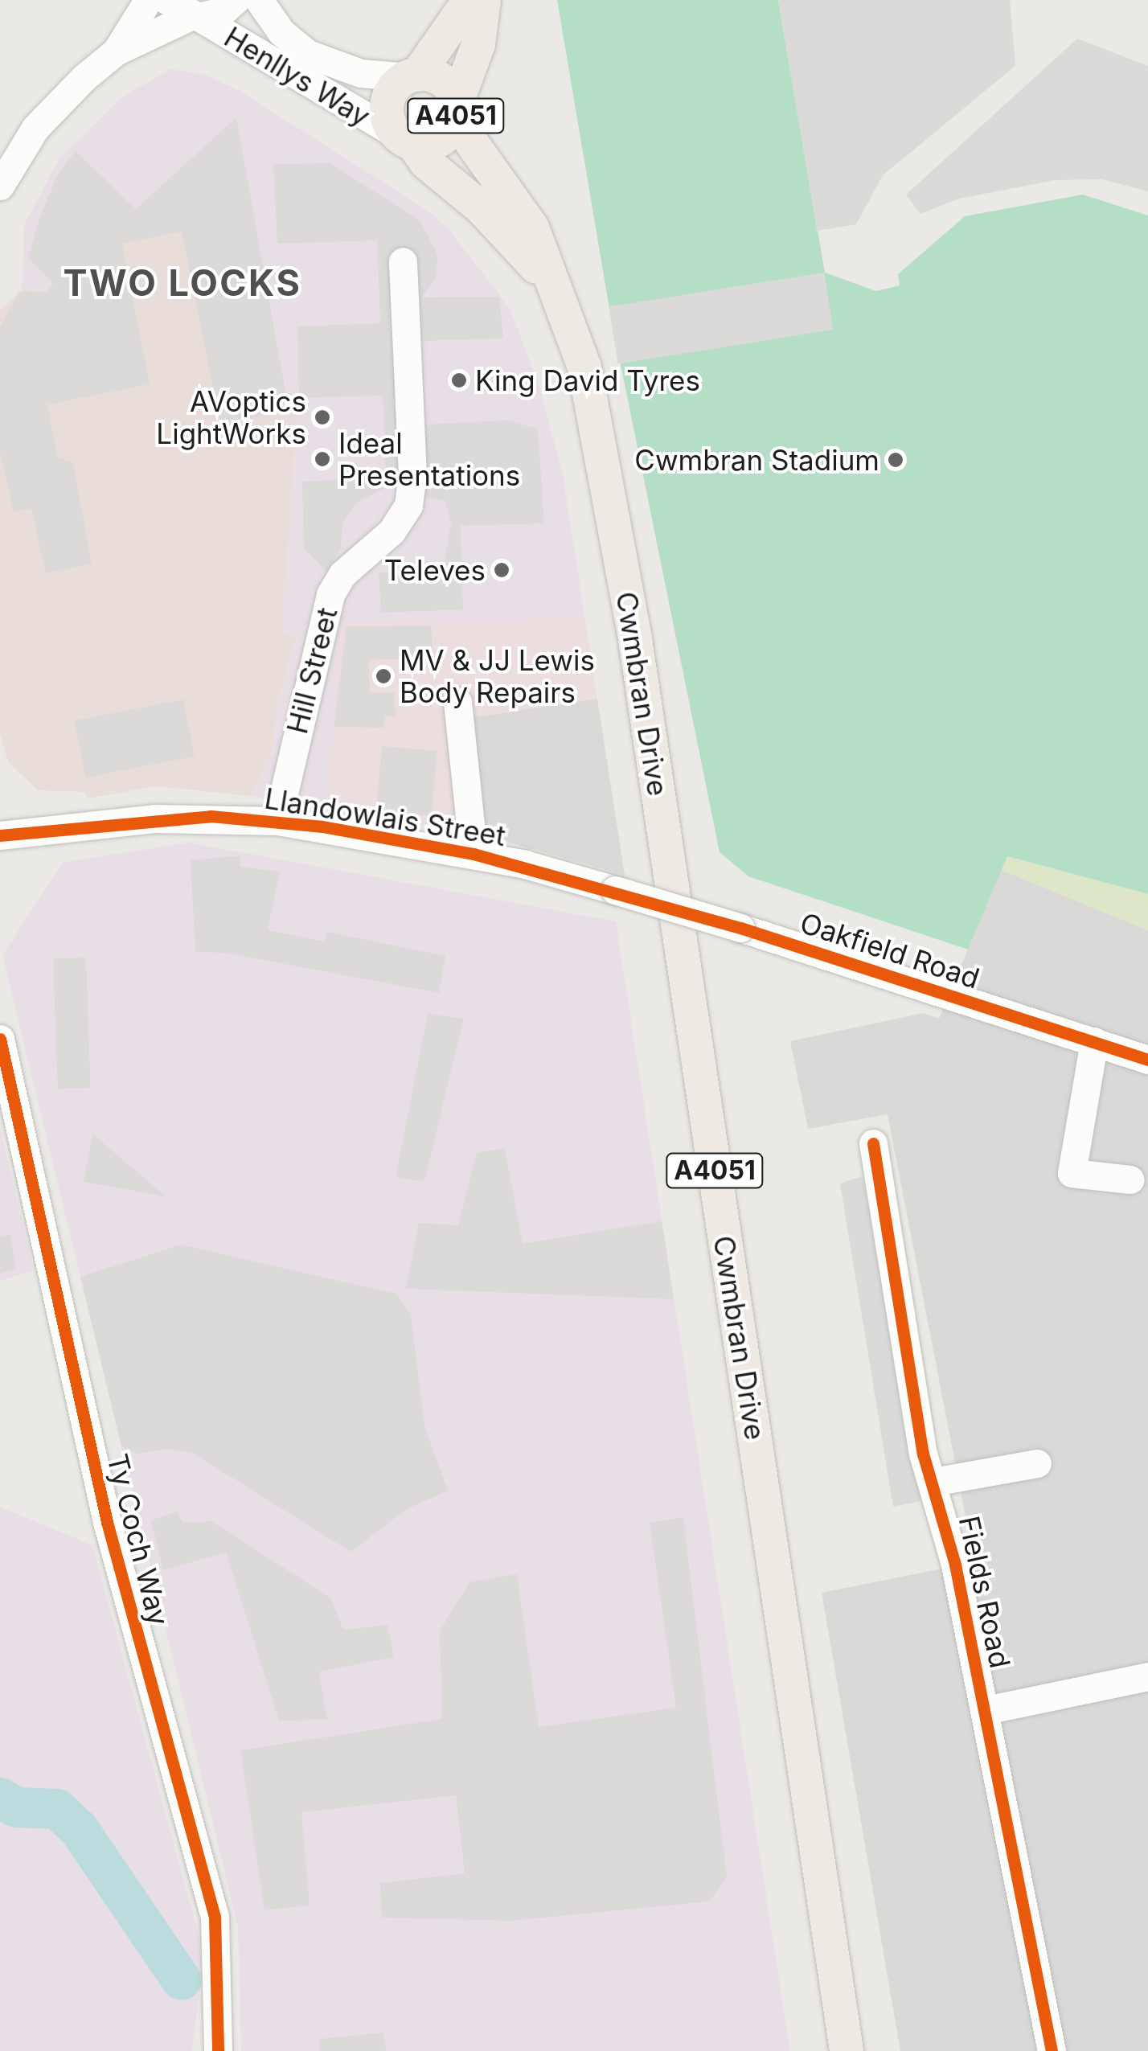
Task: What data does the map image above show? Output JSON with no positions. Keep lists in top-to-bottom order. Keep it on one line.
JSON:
{"streets":{"main road":["A4051","Cwmbran Drive"],"street":["Henllys Way","Hill Street","Llandowlais Street","Oakfield Road","Ty Coch Way","Fields Road"]},"crossings":[["Henllys Way","A4051"],["A4051","Cwmbran Drive"],["Hill Street","Llandowlais Street"],["Llandowlais Street","Oakfield Road"]],"districts":["TWO LOCKS"],"places":["King David Tyres","AVoptics LightWorks","Ideal Presentations","Cwmbran Stadium","Televes","MV & JJ Lewis Body Repairs"]}
